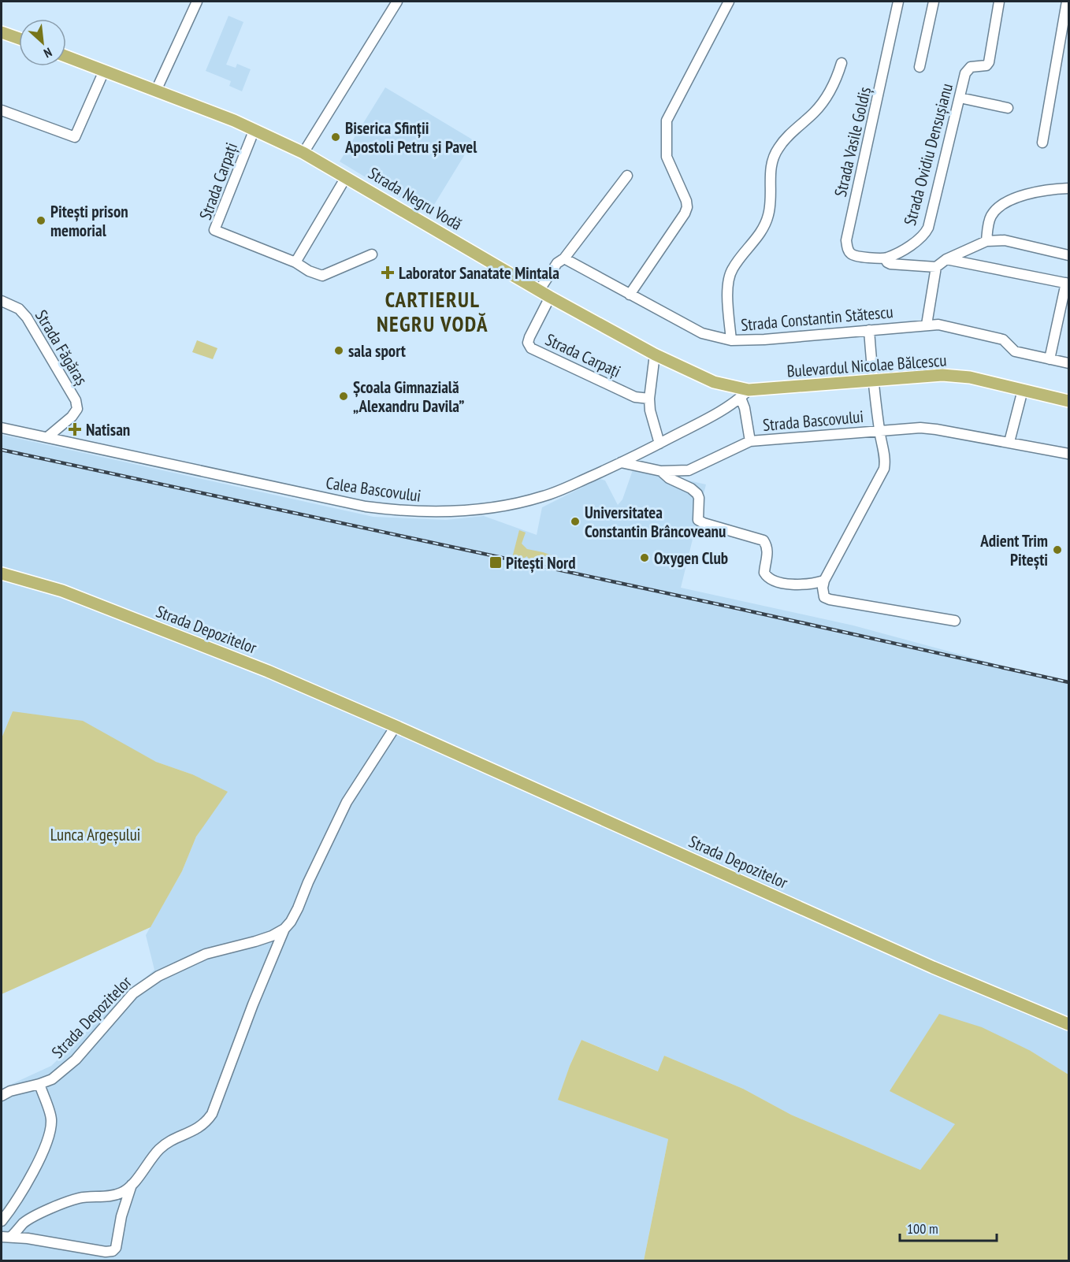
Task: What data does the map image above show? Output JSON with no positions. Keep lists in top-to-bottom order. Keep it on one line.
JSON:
{"streets":{"main road":["Strada Negru Vodă","Bulevardul Nicolae Bălcescu","Strada Depozitelor"],"street":["Strada Vasile Goldiș","Strada Ovidiu Densușianu","Strada Carpați","Strada Constantin Stătescu","Strada Făgăraș","Strada Bascovului","Calea Bascovului"]},"crossings":[["Strada Vasile Goldiș","Strada Ovidiu Densușianu"],["Strada Carpați","Strada Negru Vodă"],["Strada Negru Vodă","Bulevardul Nicolae Bălcescu"],["Strada Negru Vodă","Strada Bascovului"],["Strada Negru Vodă","Calea Bascovului"],["Strada Făgăraș","Calea Bascovului"],["Bulevardul Nicolae Bălcescu","Strada Bascovului"],["Bulevardul Nicolae Bălcescu","Calea Bascovului"],["Strada Bascovului","Calea Bascovului"]],"districts":["CARTIERUL NEGRU VODĂ"],"parks":["Lunca Argeșului"],"places":{"other":["Biserica Sfinții Apostoli Petru și Pavel","Pitești prison memorial","sala sport","Școala Gimnazială „Alexandru Davila”","Universitatea Constantin Brâncoveanu","Adient Trim Pitești","Oxygen Club"],"health":["Laborator Sanatate Mintala","Natisan"],"transit":["Pitești Nord"]},"scale_bar":"100 m","north":"bottom right"}
